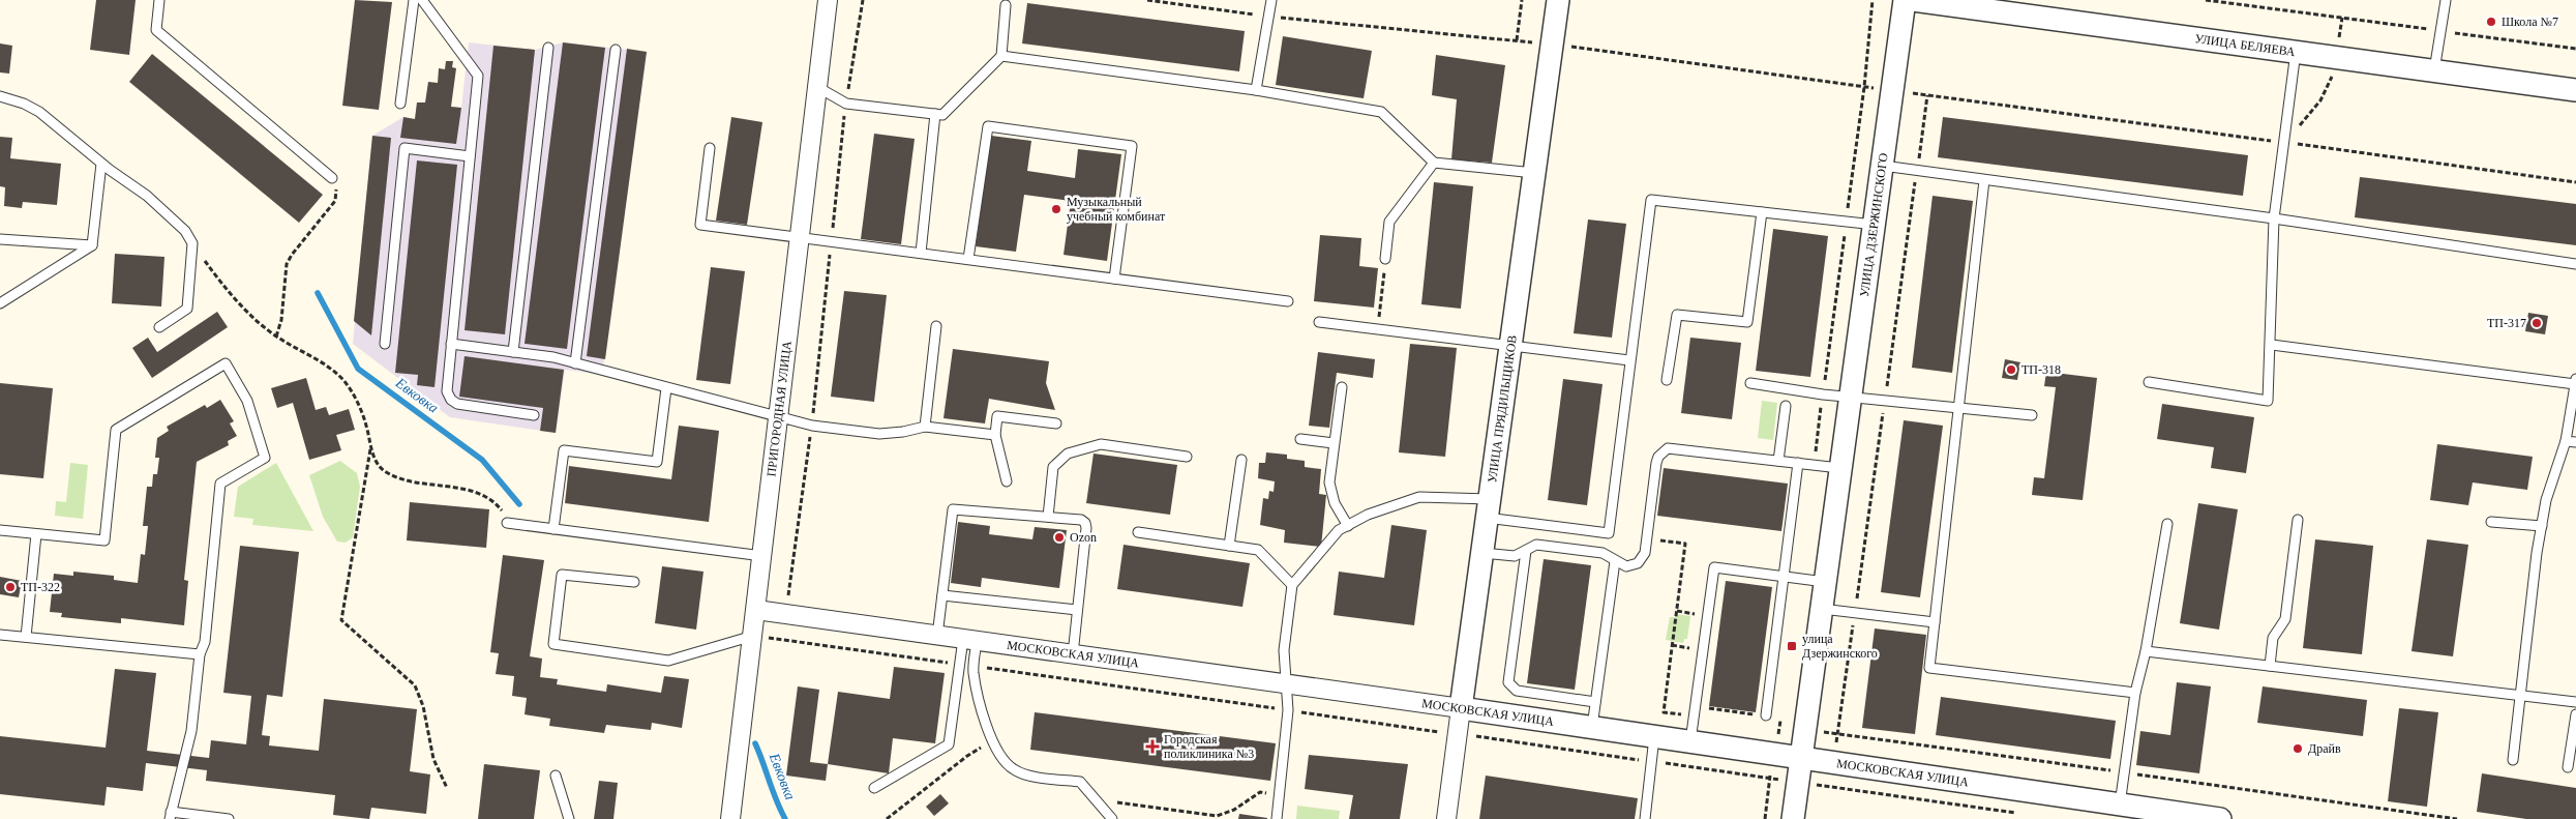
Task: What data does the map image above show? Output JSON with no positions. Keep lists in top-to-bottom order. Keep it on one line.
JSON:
{"streets":{"street":["УЛИЦА БЕЛЯЕВА","УЛИЦА ДЗЕРЖИНСКОГО","УЛИЦА ПРЯДИЛЬЩИКОВ","ПРИГОРОДНАЯ УЛИЦА","МОСКОВСКАЯ УЛИЦА"]},"crossings":[["УЛИЦА ДЗЕРЖИНСКОГО","МОСКОВСКАЯ УЛИЦА"],["УЛИЦА ПРЯДИЛЬЩИКОВ","МОСКОВСКАЯ УЛИЦА"],["ПРИГОРОДНАЯ УЛИЦА","МОСКОВСКАЯ УЛИЦА"]],"water":["Евковка"],"places":{"other":["Школа №7","Музыкальный учебный комбинат","ТП-317","ТП-318","Ozon","ТП-322","Драйв"],"transit":["улица Дзержинского"],"health":["Городская поликлиника №3"]}}
